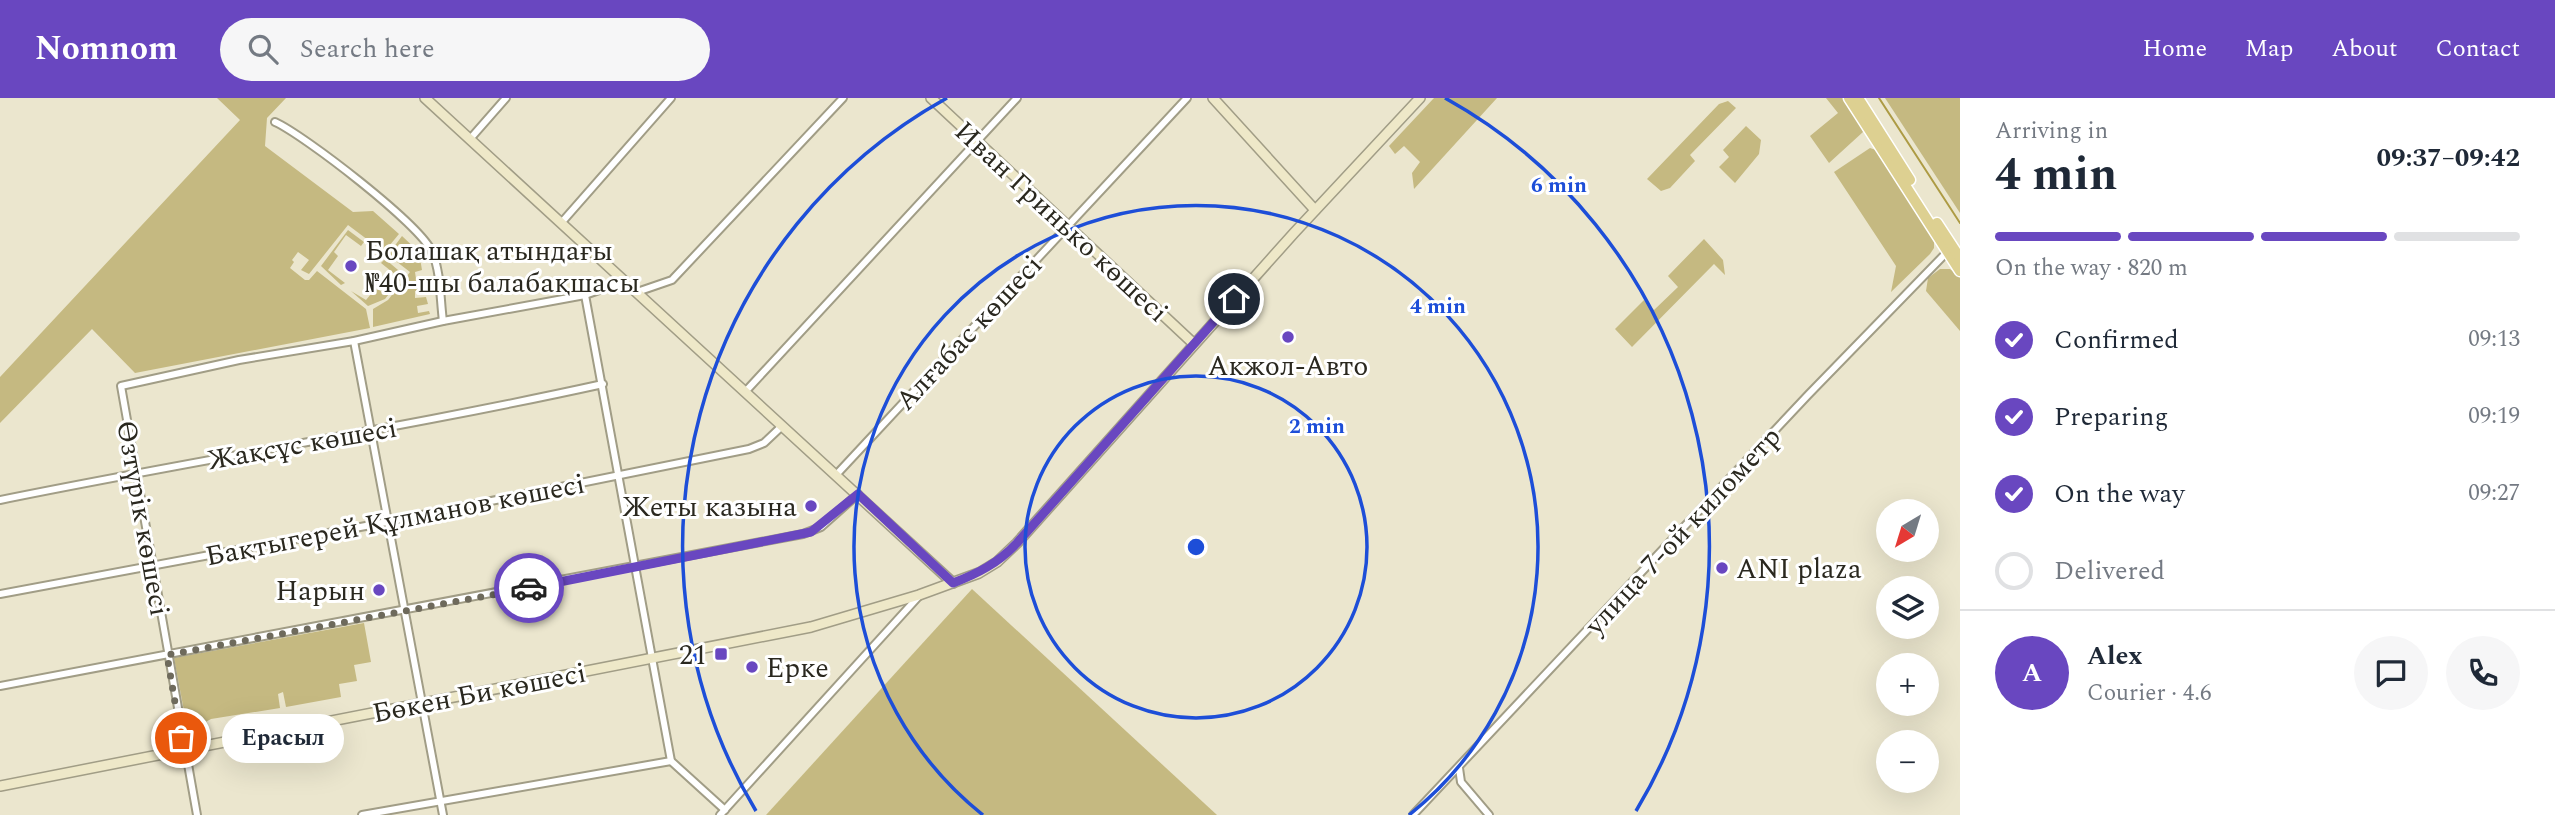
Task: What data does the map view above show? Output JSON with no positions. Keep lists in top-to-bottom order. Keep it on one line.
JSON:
{"streets":{"street":["Иван Гринько көшесі","Алғабас көшесі","Жақсұс көшесі","Өзтүрік көшесі","Бақтыгерей Құлманов көшесі","улица 7-ой километр","Бөкен Би көшесі"]},"crossings":[["Иван Гринько көшесі","Алғабас көшесі"],["Иван Гринько көшесі","Бөкен Би көшесі"],["Жақсұс көшесі","Өзтүрік көшесі"],["Өзтүрік көшесі","Бақтыгерей Құлманов көшесі"],["Өзтүрік көшесі","Бөкен Би көшесі"]],"places":{"other":["Болашақ атындағы №40-шы балабақшасы","Акжол-Авто","Жеты казына","ANI plaza","Нарын","Ерке","Ерасыл"],"transit":["21"]},"north":"bottom left","page":{"header":"Nomnom","search":"Search here","nav":["Home","Map","About","Contact"],"heading":["4 min","Arriving in","09:37–09:42"],"panel":["Alex","Courier · 4.6"],"bar":"On the way · 820 m","list":[["Confirmed","09:13"],["Preparing","09:19"],["On the way","09:27"],"Delivered"],"map_buttons":["+","−"],"round":"A","bubble":"Ерасыл"},"rings":["6 min","4 min","2 min"]}
